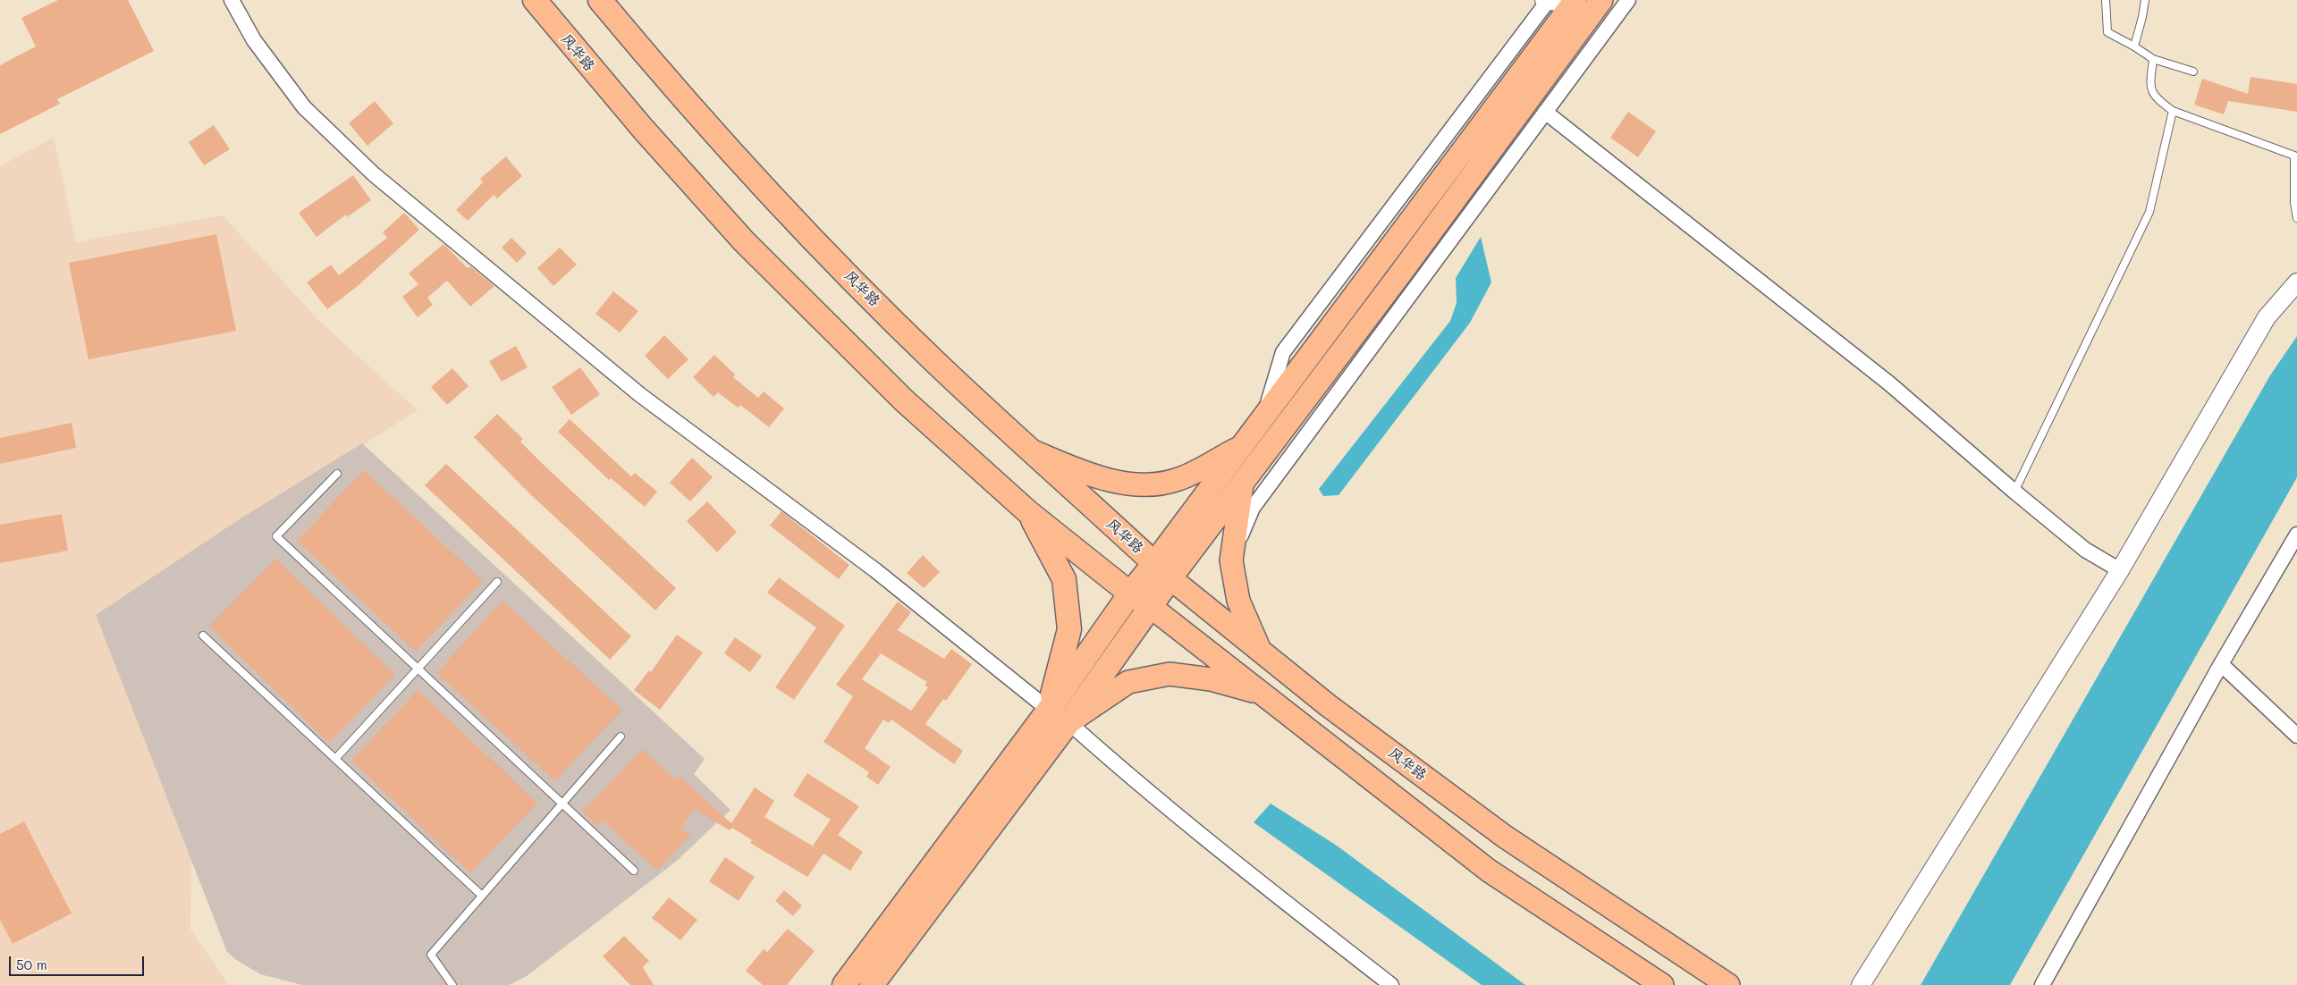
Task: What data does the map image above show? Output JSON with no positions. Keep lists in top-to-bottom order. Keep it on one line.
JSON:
{"streets":{"highway":["风华路"]},"scale_bar":"50 m"}
